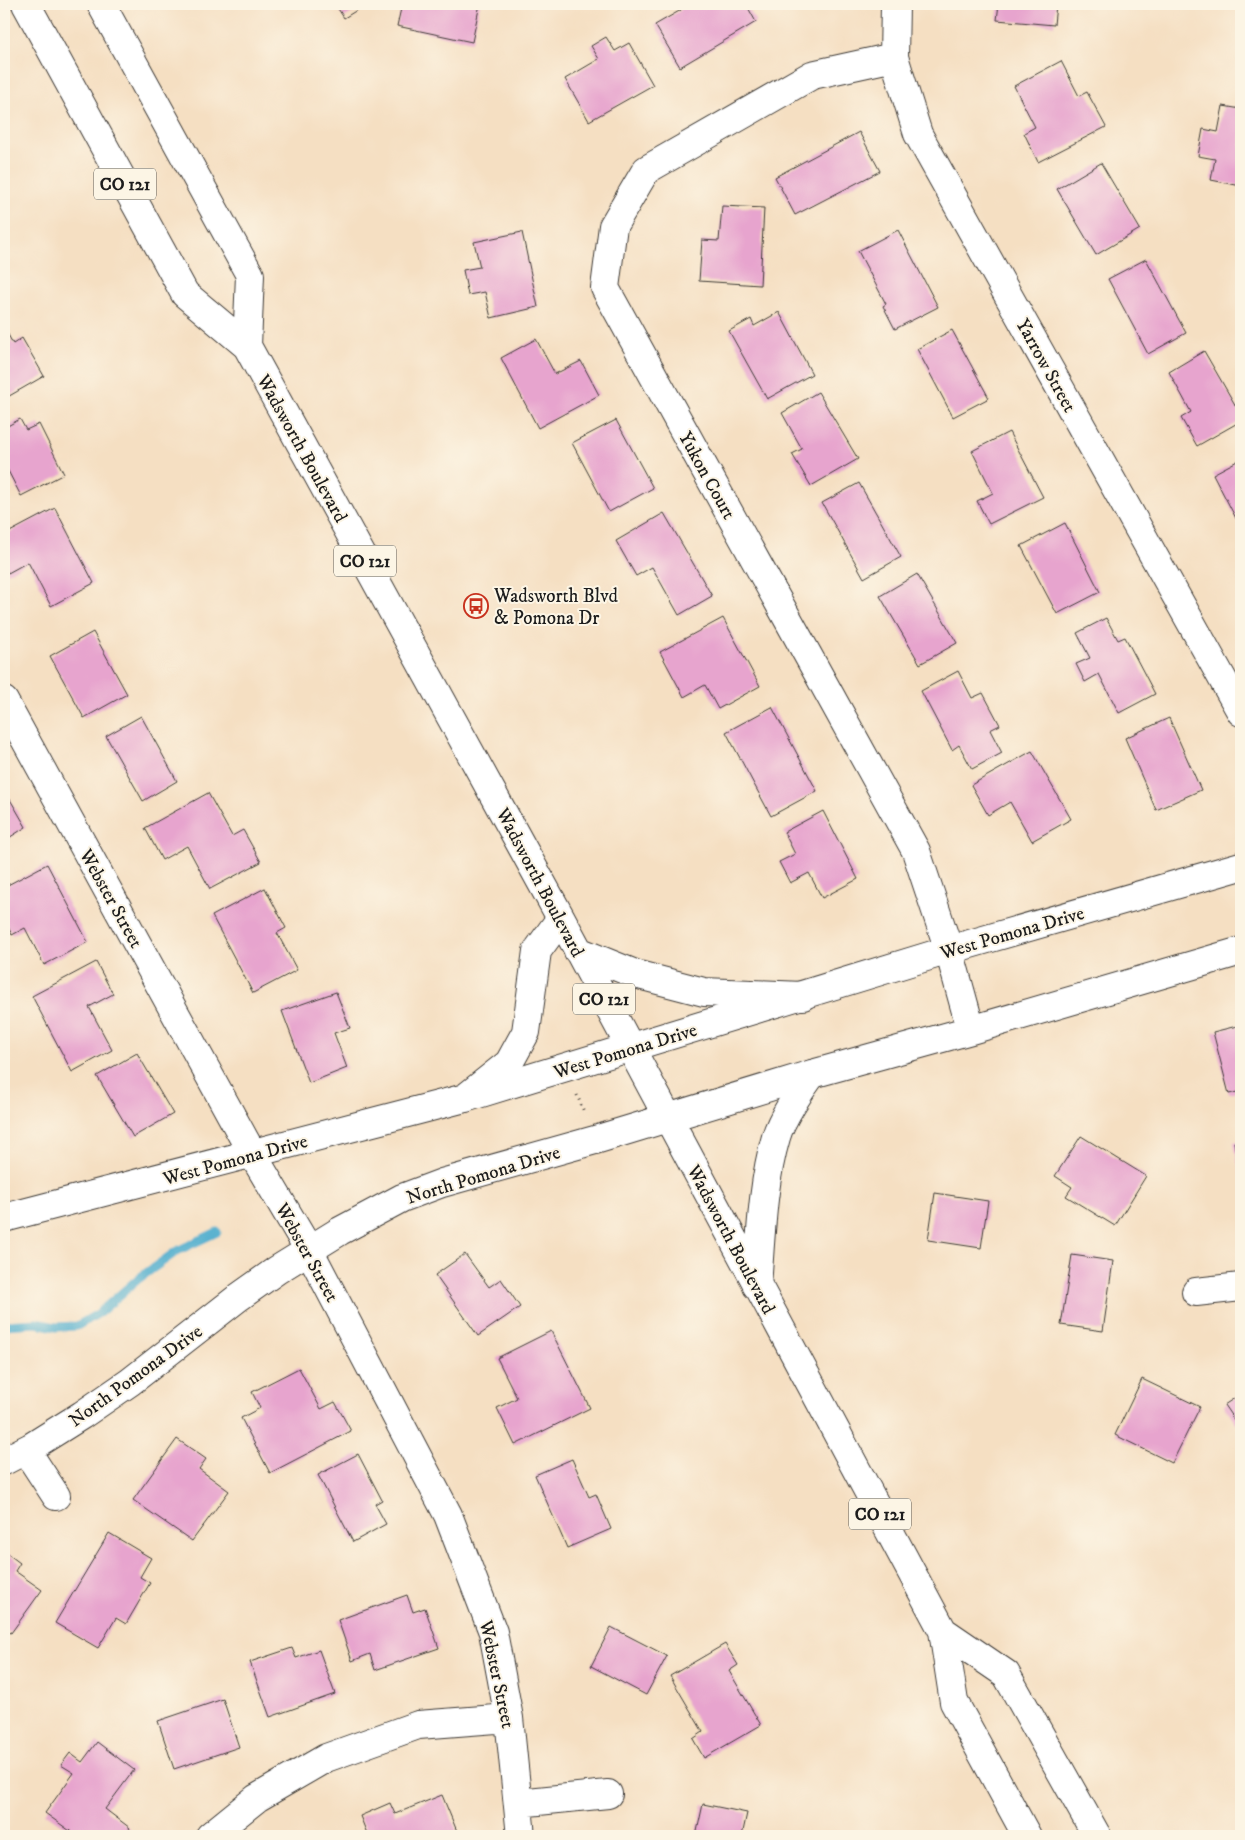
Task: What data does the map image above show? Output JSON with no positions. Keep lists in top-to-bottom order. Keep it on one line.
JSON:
{"streets":{"street":["CO 121","Yarrow Street","Wadsworth Boulevard","Yukon Court","Webster Street","West Pomona Drive","North Pomona Drive"]},"crossings":[["Yarrow Street","Yukon Court"],["Wadsworth Boulevard","West Pomona Drive"],["Wadsworth Boulevard","North Pomona Drive"],["Yukon Court","West Pomona Drive"],["Webster Street","West Pomona Drive"],["Webster Street","North Pomona Drive"]],"places":{"bus stop":["Wadsworth Blvd & Pomona Dr"]}}
